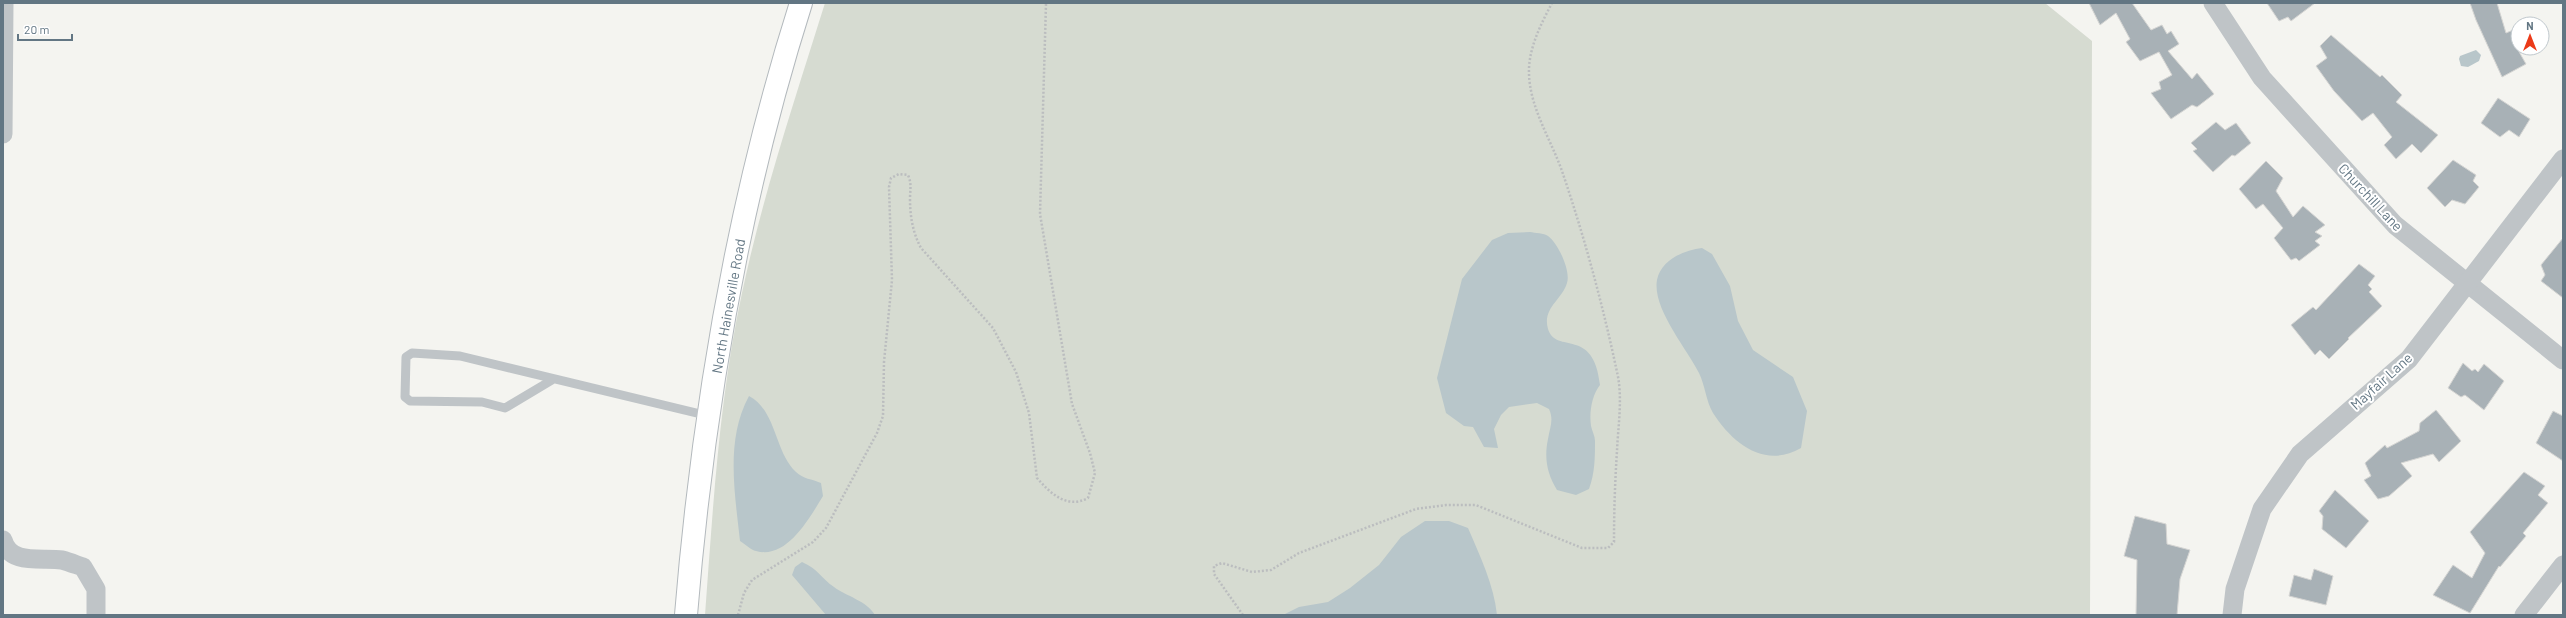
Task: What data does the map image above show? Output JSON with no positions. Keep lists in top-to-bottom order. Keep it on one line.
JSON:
{"streets":{"main road":["North Hainesville Road"],"street":["Churchill Lane","Mayfair Lane"]},"crossings":[["Churchill Lane","Mayfair Lane"]],"scale_bar":"20 m","north":"top"}
